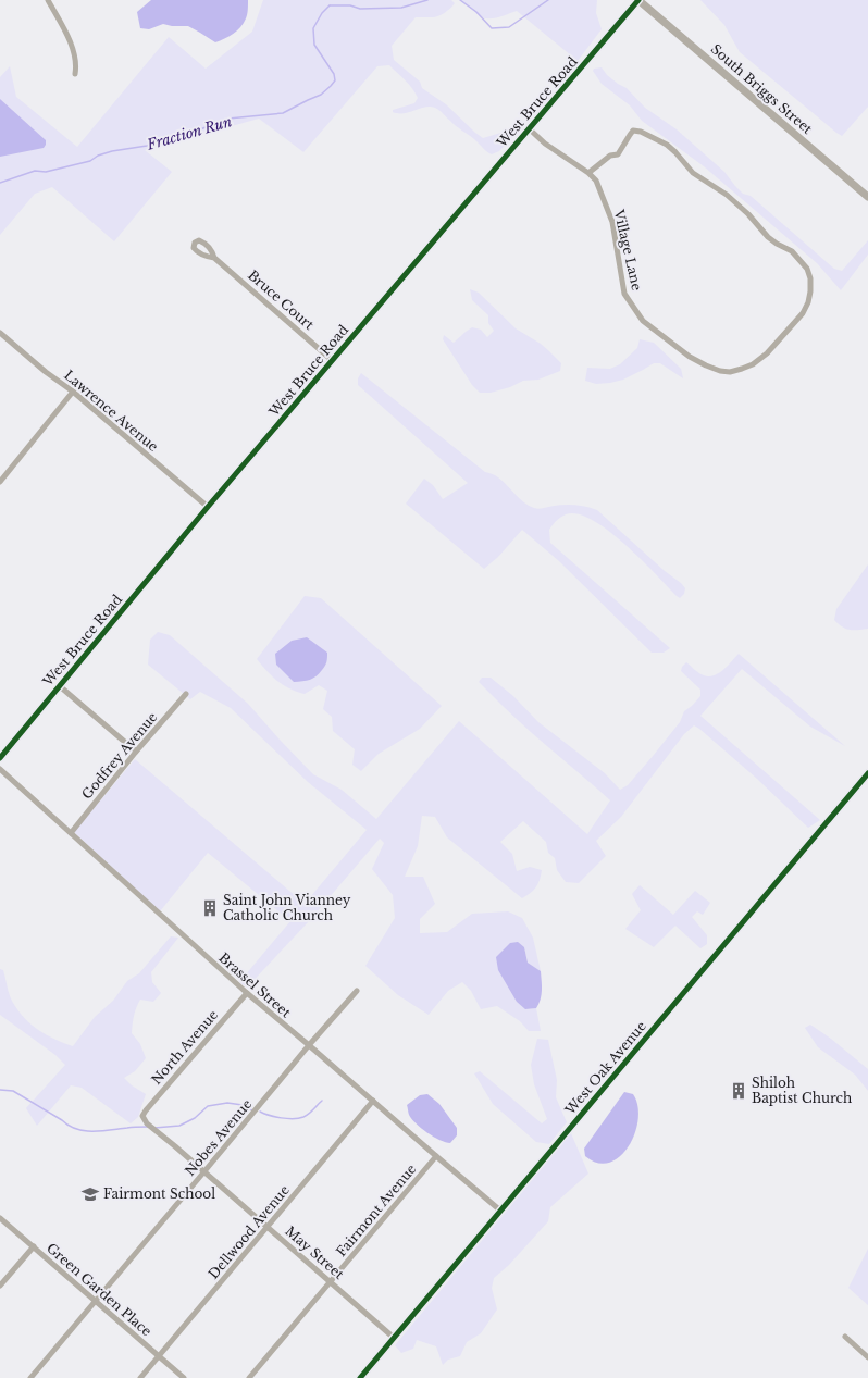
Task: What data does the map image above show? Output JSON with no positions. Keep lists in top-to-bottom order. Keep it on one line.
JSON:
{"streets":{"street":["South Briggs Street","West Bruce Road","Village Lane","Bruce Court","Lawrence Avenue","Godfrey Avenue","Brassel Street","North Avenue","West Oak Avenue","Nobes Avenue","Fairmont Avenue","Dellwood Avenue","May Street","Green Garden Place"]},"crossings":[["South Briggs Street","West Bruce Road"],["West Bruce Road","Village Lane"],["West Bruce Road","Bruce Court"],["West Bruce Road","Lawrence Avenue"],["Godfrey Avenue","Brassel Street"],["Brassel Street","North Avenue"],["Brassel Street","West Oak Avenue"],["Brassel Street","Nobes Avenue"],["Brassel Street","Fairmont Avenue"],["Brassel Street","Dellwood Avenue"],["North Avenue","May Street"],["West Oak Avenue","May Street"],["Nobes Avenue","May Street"],["Nobes Avenue","Green Garden Place"],["Fairmont Avenue","May Street"],["Dellwood Avenue","May Street"],["Dellwood Avenue","Green Garden Place"]],"water":["Fraction Run"],"places":{"building":["Saint John Vianney Catholic Church","Shiloh Baptist Church"],"school or university":["Fairmont School"]}}
